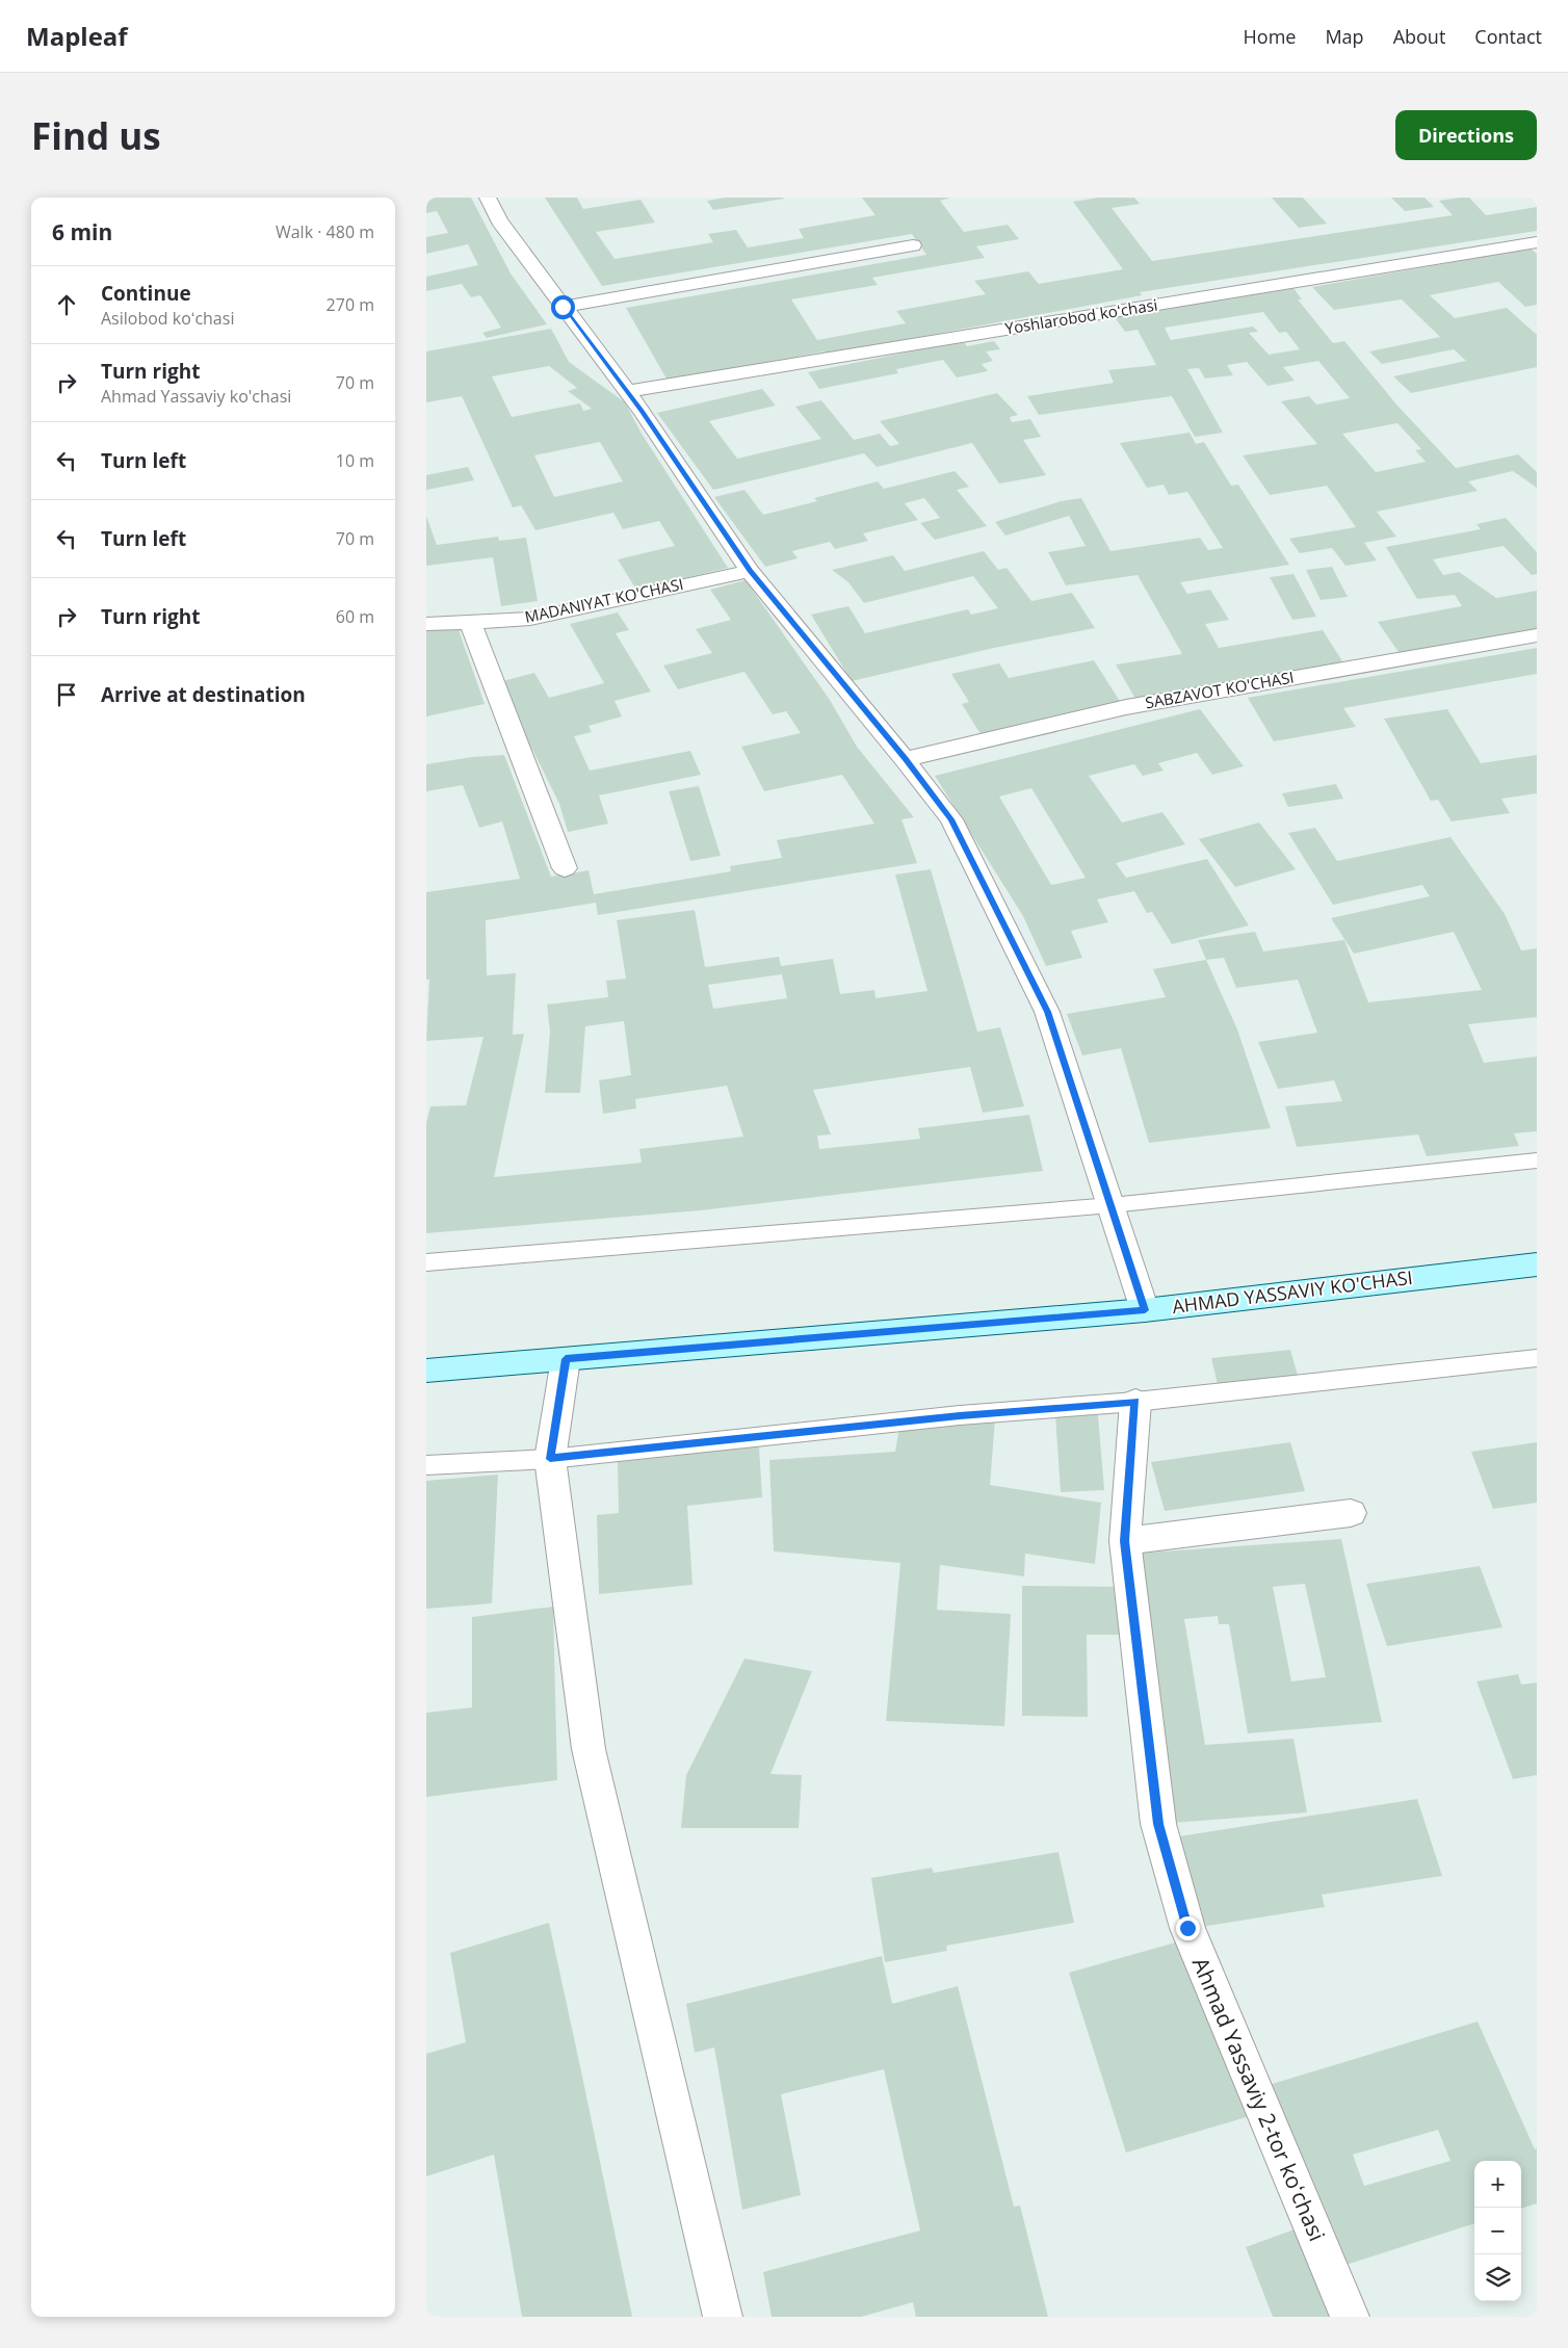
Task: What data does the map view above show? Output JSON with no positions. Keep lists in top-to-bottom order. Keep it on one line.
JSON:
{"streets":{"main road":["AHMAD YASSAVIY KO'CHASI"],"street":["Yoshlarobod koʻchasi","MADANIYAT KO'CHASI","SABZAVOT KO'CHASI","Ahmad Yassaviy 2-tor koʻchasi"]},"page":{"header":"Mapleaf","nav":["Home","Map","About","Contact"],"buttons":"Directions","title":"Find us","heading":["6 min","Walk · 480 m"],"list":[["Continue","Asilobod koʻchasi","270 m"],["Turn right","Ahmad Yassaviy ko'chasi","70 m"],["Turn left","10 m"],["Turn left","70 m"],["Turn right","60 m"],"Arrive at destination"],"map_buttons":["+","−"]}}
